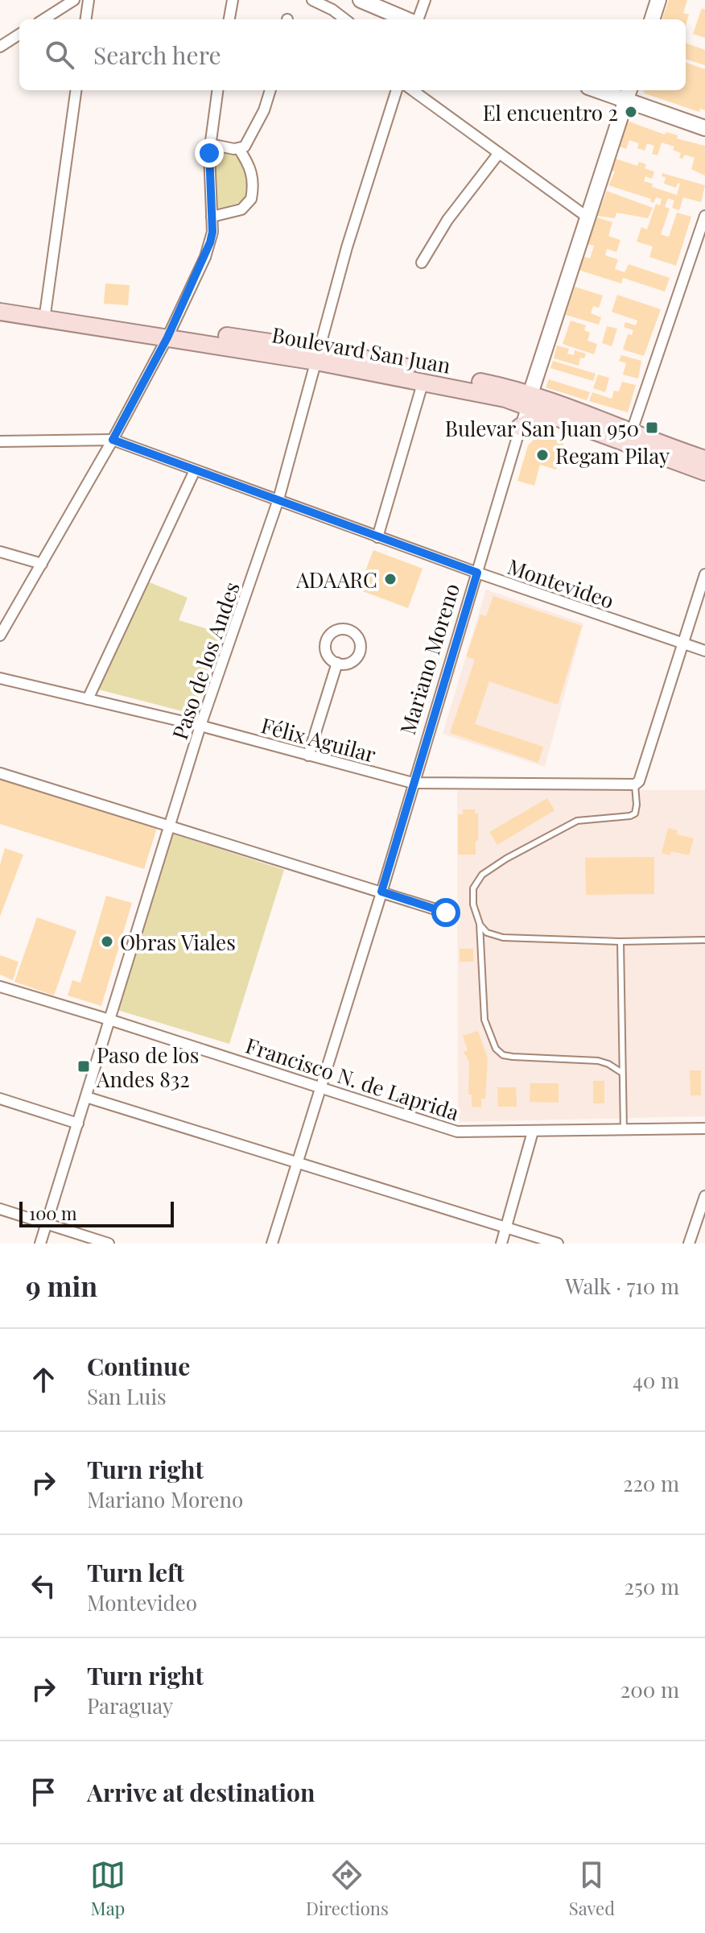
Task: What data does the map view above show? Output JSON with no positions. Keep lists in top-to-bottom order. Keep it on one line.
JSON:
{"streets":{"main road":["Boulevard San Juan"],"street":["Montevideo","Mariano Moreno","Paso de los Andes","Félix Aguilar","Francisco N. de Laprida"]},"crossings":[["Boulevard San Juan","Mariano Moreno"],["Boulevard San Juan","Paso de los Andes"],["Montevideo","Mariano Moreno"],["Montevideo","Paso de los Andes"],["Mariano Moreno","Félix Aguilar"],["Mariano Moreno","Francisco N. de Laprida"],["Paso de los Andes","Félix Aguilar"],["Paso de los Andes","Francisco N. de Laprida"]],"places":{"other":["El encuentro 2","Regam Pilay","ADAARC","Obras Viales"],"transit":["Bulevar San Juan 950","Paso de los Andes 832"]},"scale_bar":"100 m","page":{"search":"Search here","scale":"100 m","heading":["9 min","Walk · 710 m"],"list":[["Continue","San Luis","40 m"],["Turn right","Mariano Moreno","220 m"],["Turn left","Montevideo","250 m"],["Turn right","Paraguay","200 m"],"Arrive at destination"],"nav":["Map","Directions","Saved"]}}
